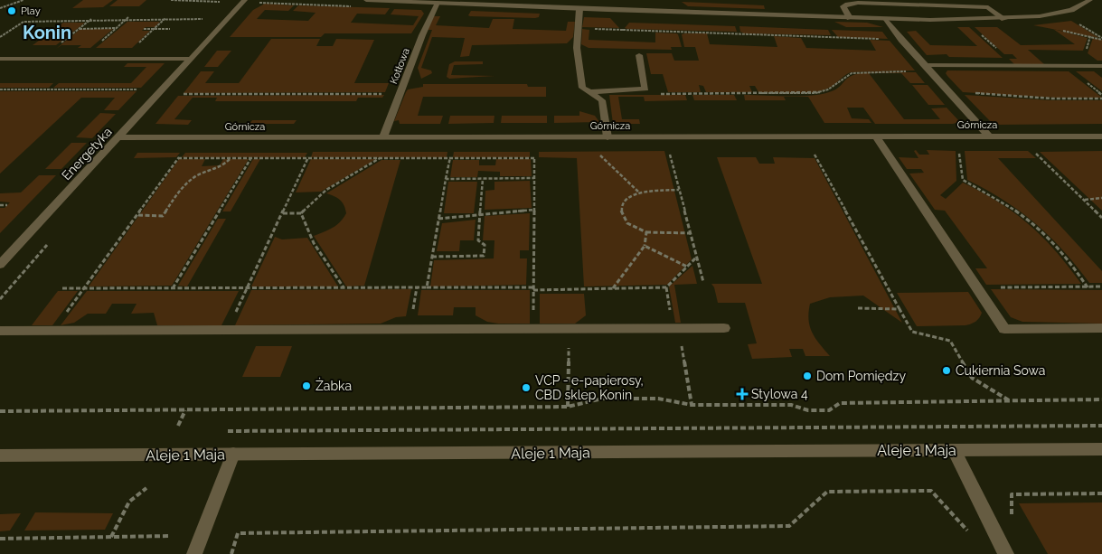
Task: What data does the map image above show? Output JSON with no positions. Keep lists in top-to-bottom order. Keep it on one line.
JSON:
{"streets":{"street":["Kotłowa","Górnicza","Energetyka","Aleje 1 Maja"]},"crossings":[["Kotłowa","Górnicza"],["Górnicza","Energetyka"]],"districts":["Konin"],"places":{"other":["Play","Cukiernia Sowa","Dom Pomiędzy","Żabka","VCP - e-papierosy, CBD sklep Konin"],"health":["Stylowa 4"]}}
